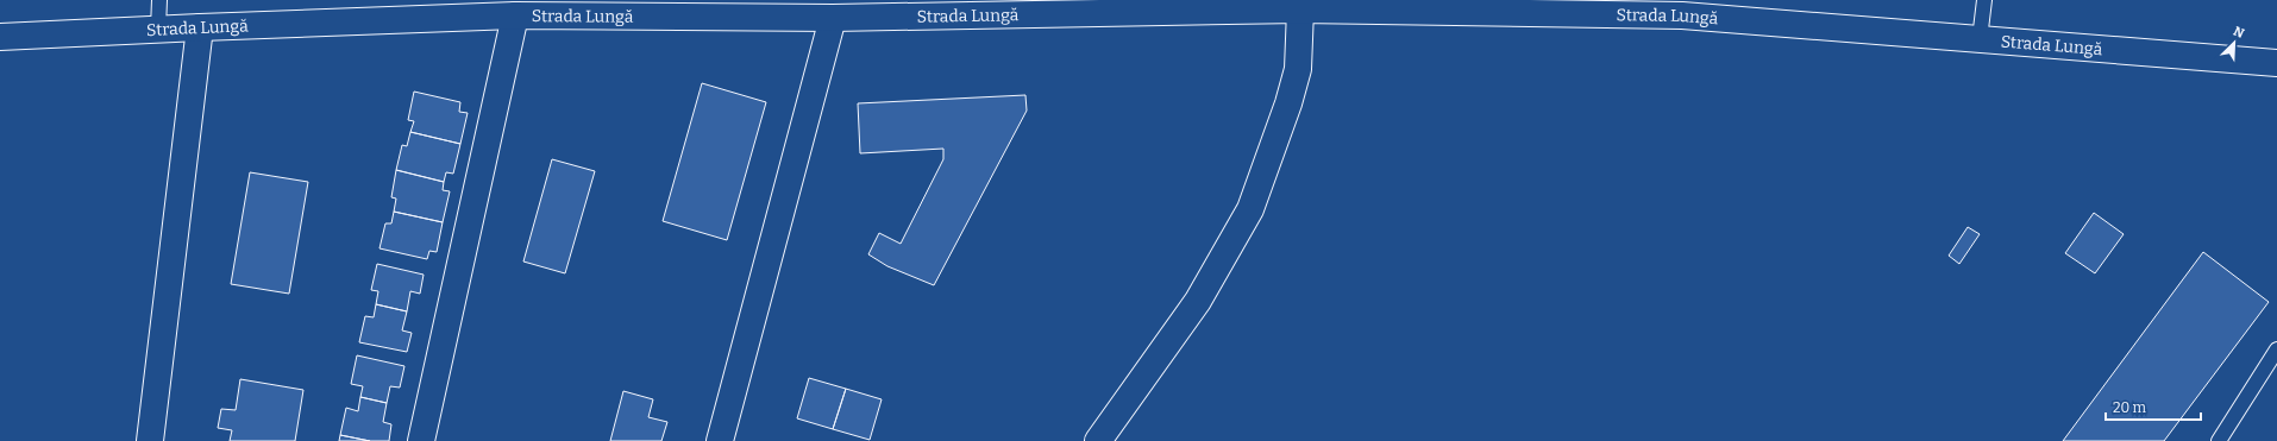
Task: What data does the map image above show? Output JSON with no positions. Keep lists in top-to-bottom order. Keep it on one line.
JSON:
{"streets":{"main road":["Strada Lungă"]},"scale_bar":"20 m","north":"top right"}
